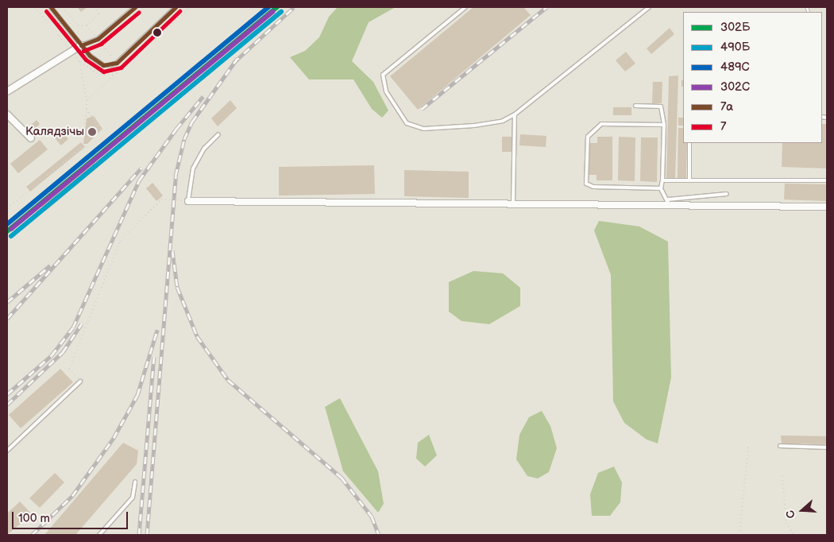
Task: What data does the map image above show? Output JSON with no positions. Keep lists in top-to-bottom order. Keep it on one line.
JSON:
{"places":["Калядзічы"],"lines":["transit line 302Б","transit line 489С","transit line 7а","transit line 7","transit line 490Б","transit line 302С"],"legend":["302Б","490Б","489С","302С","7а","7"],"scale_bar":"100 m","north":"left"}
